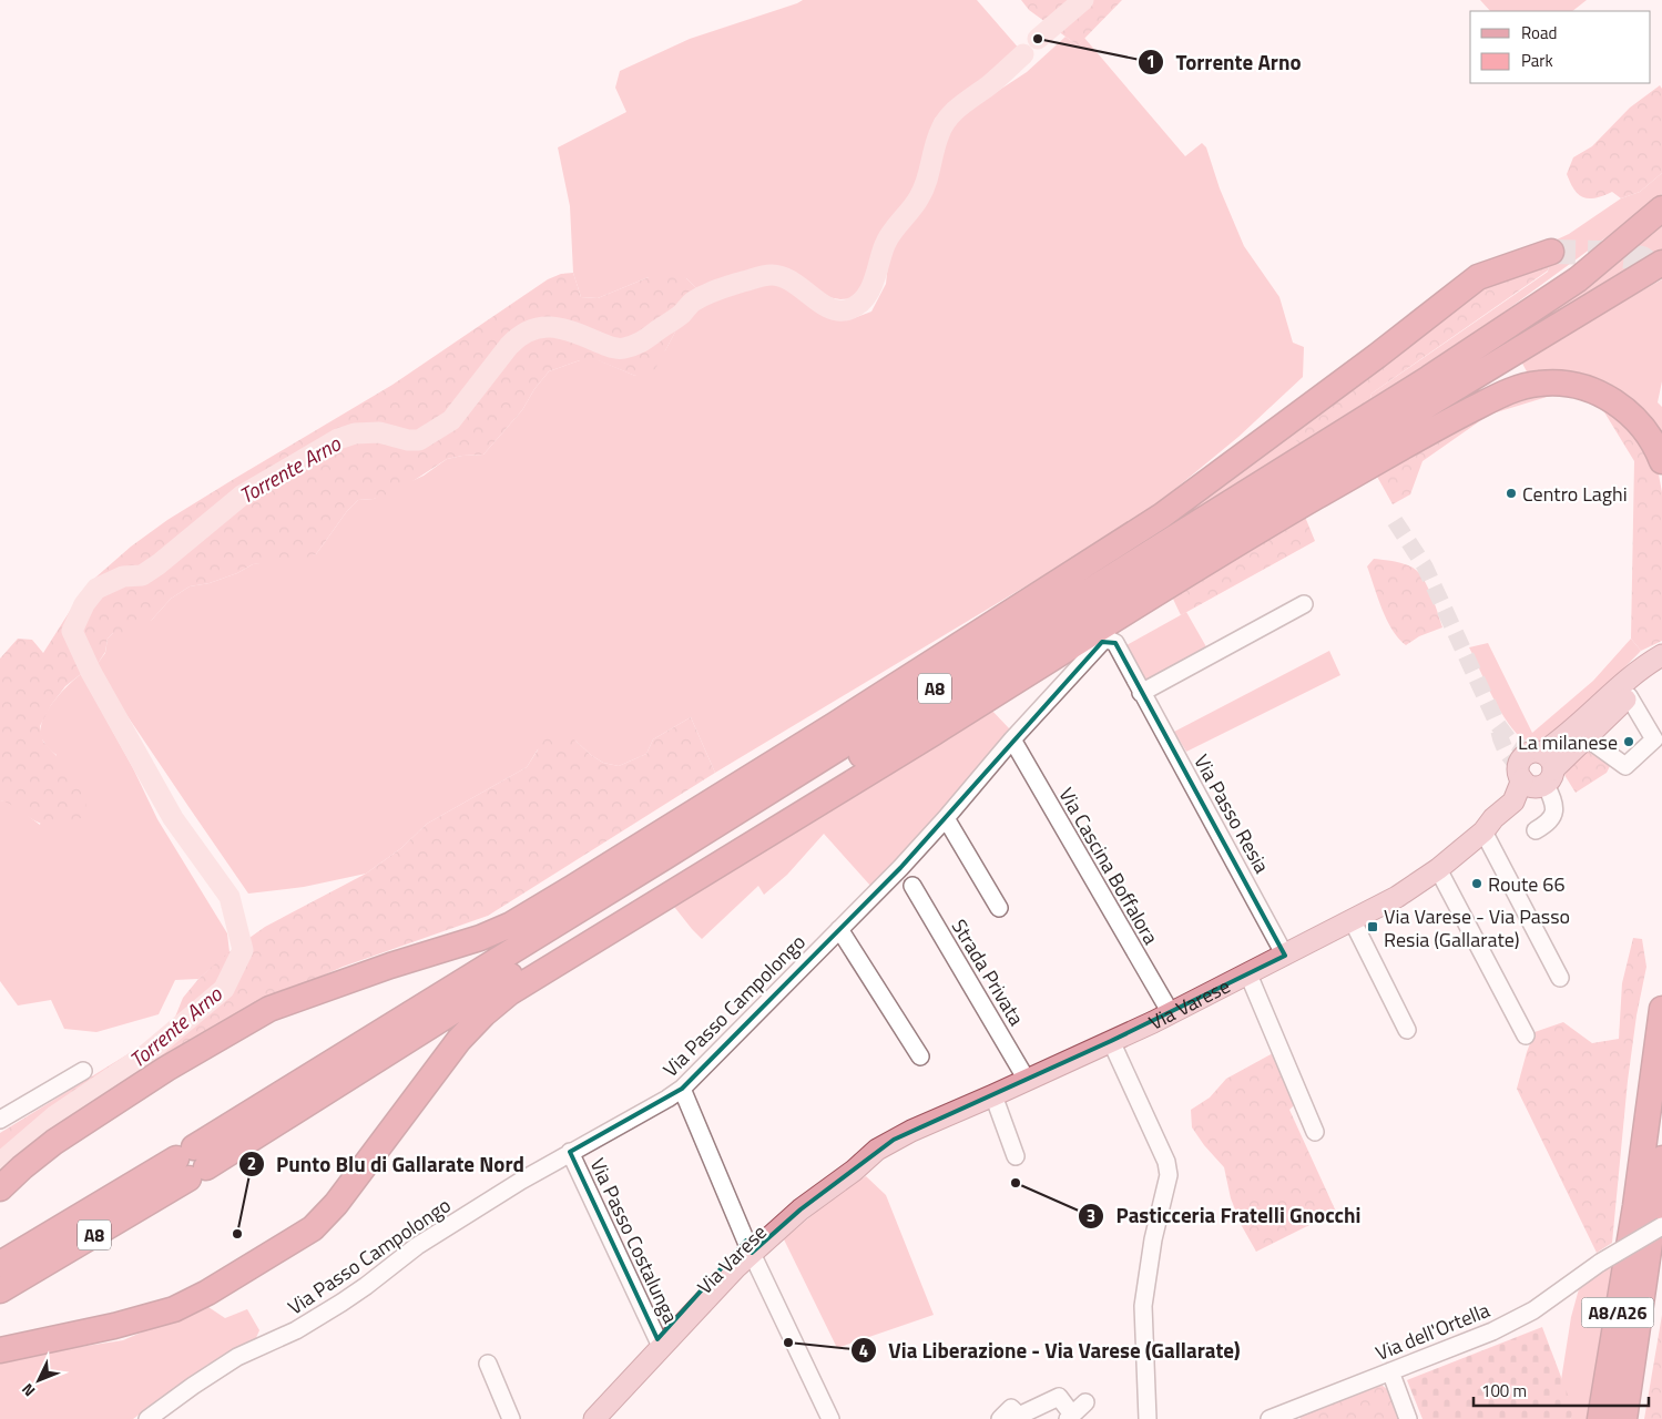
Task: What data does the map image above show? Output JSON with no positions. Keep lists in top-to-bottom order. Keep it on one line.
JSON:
{"streets":{"highway":["A8","A8/A26"],"main road":["Via Varese"],"street":["Via Passo Resia","Via Cascina Boffalora","Strada Privata","Via Passo Campolongo","Via Passo Costalunga","Via dell'Ortella"]},"crossings":[["Via Passo Resia","Via Varese"],["Via Passo Resia","Via Passo Campolongo"],["Via Cascina Boffalora","Via Varese"],["Via Cascina Boffalora","Via Passo Campolongo"],["Strada Privata","Via Varese"],["Via Varese","Via Passo Costalunga"],["Via Passo Campolongo","Via Passo Costalunga"]],"water":["Torrente Arno"],"places":{"other":["Torrente Arno","Centro Laghi","La milanese","Route 66","Pasticceria Fratelli Gnocchi","Punto Blu di Gallarate Nord","Via Liberazione - Via Varese (Gallarate)"],"transit":["Via Varese - Via Passo Resia (Gallarate)"]},"legend":["Road","Park"],"scale_bar":"100 m","north":"bottom left"}
